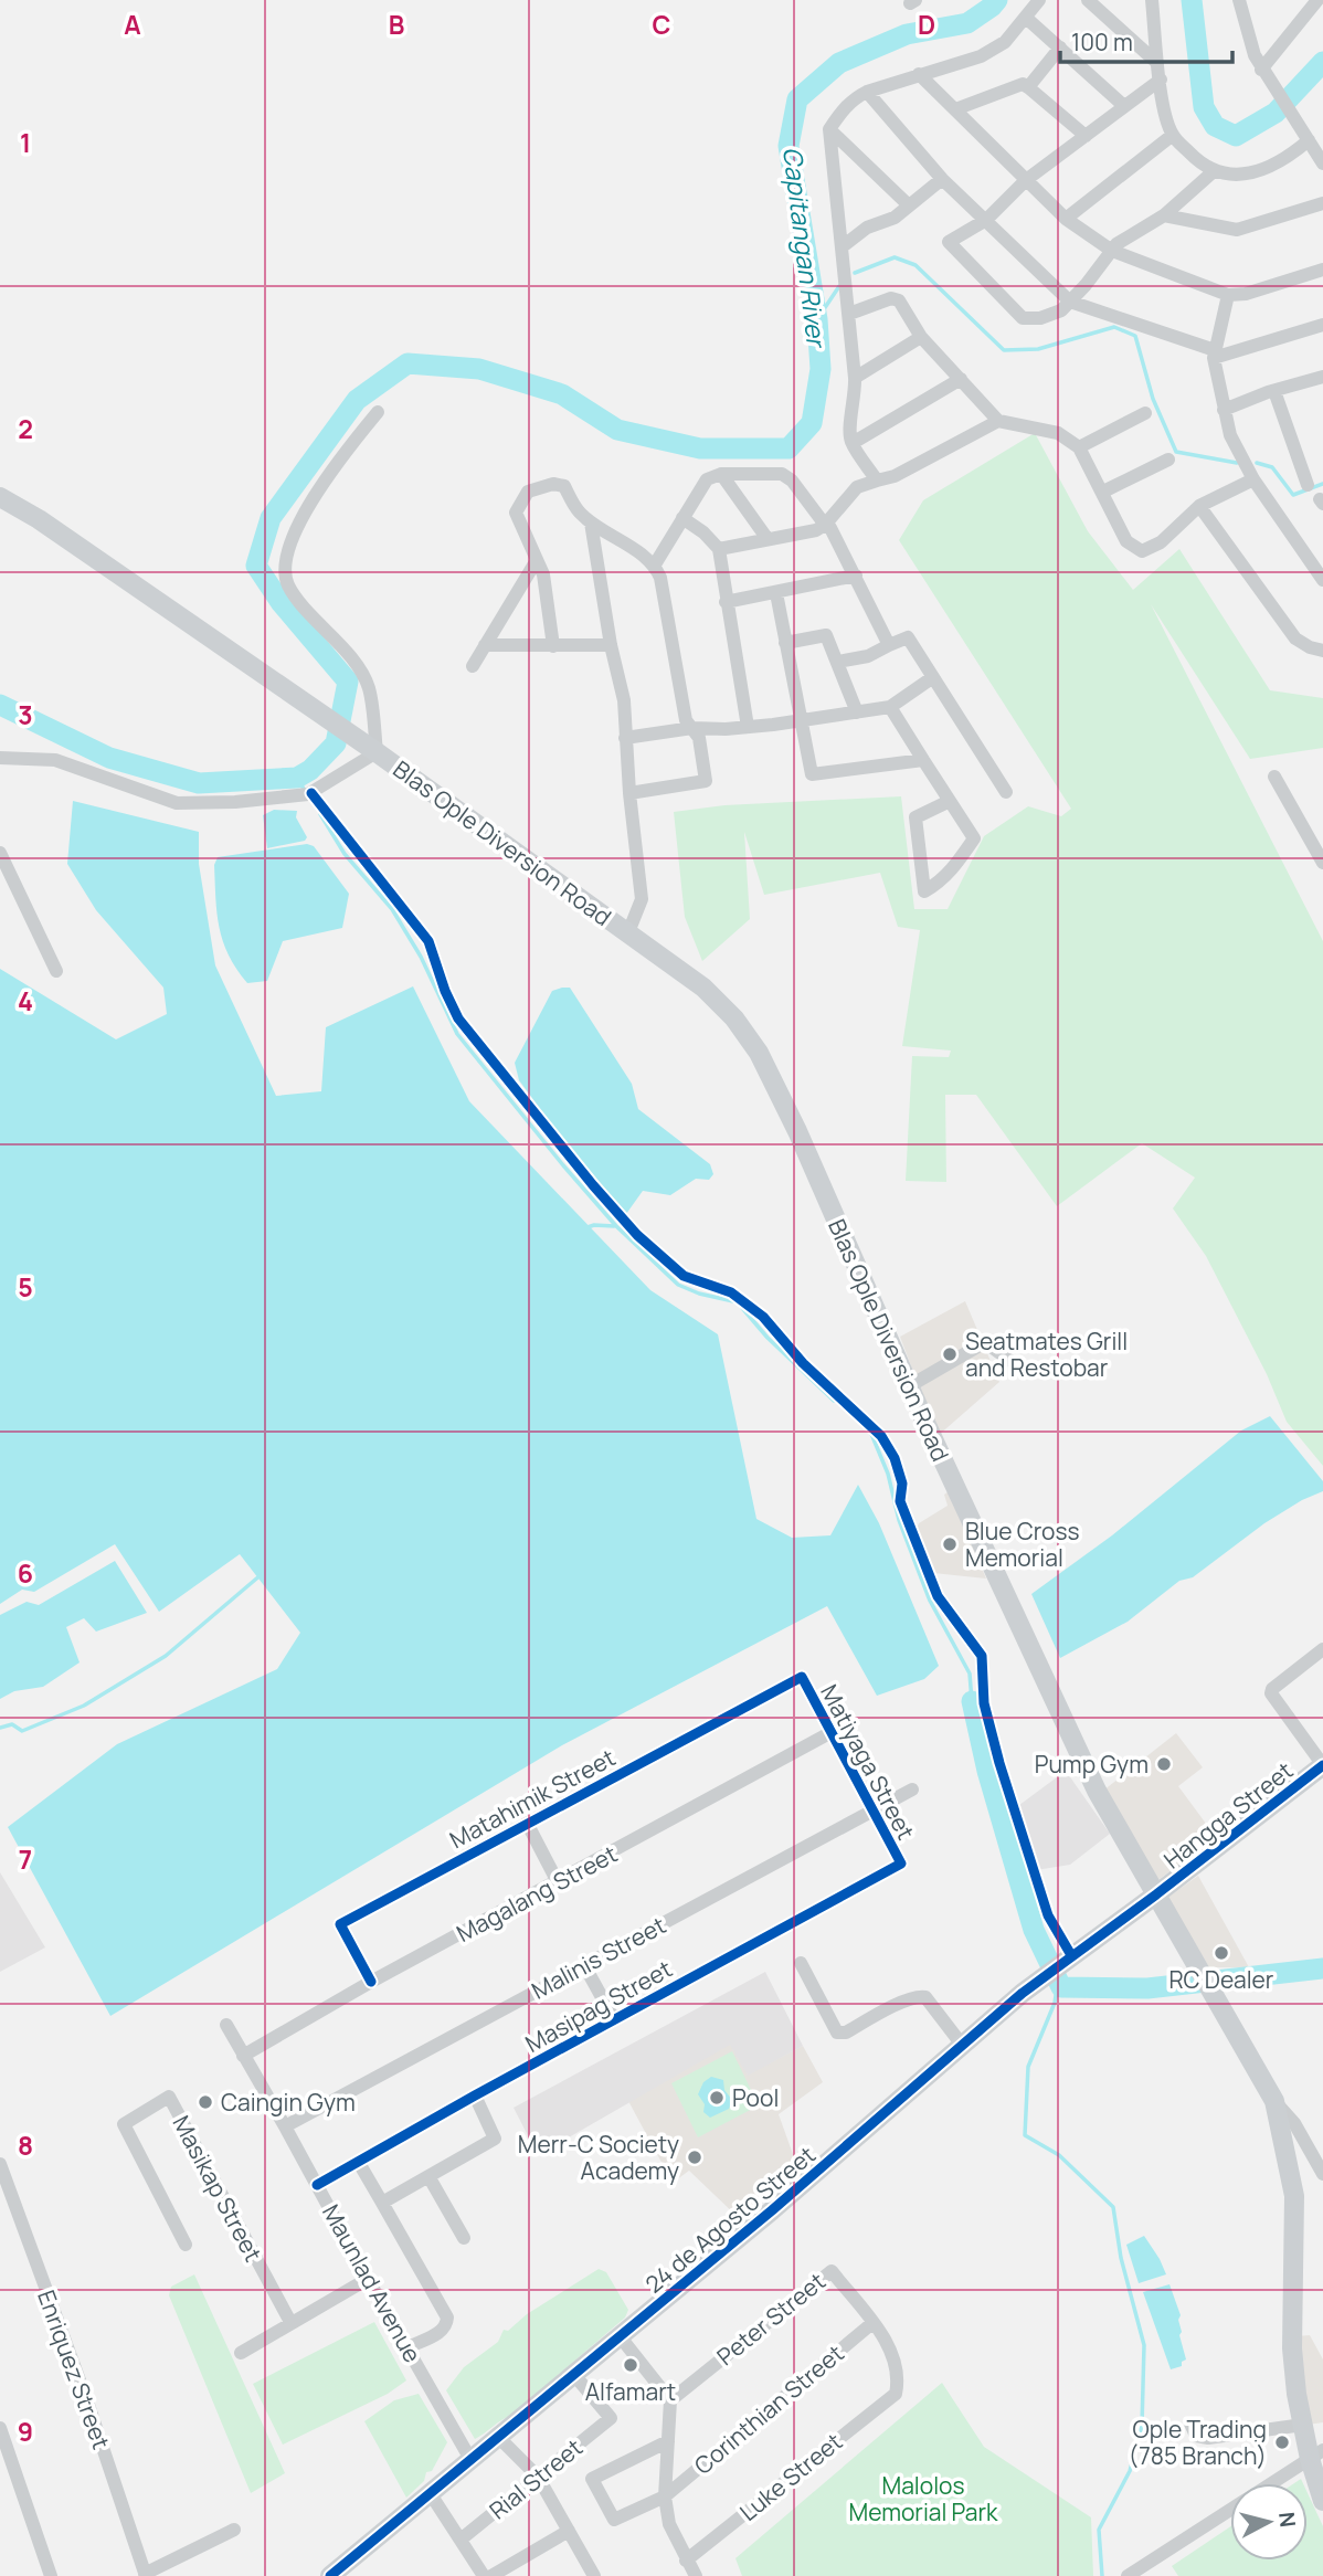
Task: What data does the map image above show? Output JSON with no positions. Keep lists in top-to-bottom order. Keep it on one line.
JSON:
{"streets":{"main road":["Blas Ople Diversion Road","Hangga Street","24 de Agosto Street"],"street":["Matiyaga Street","Matahimik Street","Magalang Street","Malinis Street","Masipag Street","Masikap Street","Maunlad Avenue","Peter Street","Enriquez Street","Corinthian Street","Luke Street","Rial Street"]},"crossings":[["Blas Ople Diversion Road","Hangga Street"],["Blas Ople Diversion Road","24 de Agosto Street"],["Matiyaga Street","Matahimik Street"],["Matiyaga Street","Magalang Street"],["Matiyaga Street","Malinis Street"],["Matiyaga Street","Masipag Street"],["Matahimik Street","Magalang Street"],["Hangga Street","24 de Agosto Street"],["Magalang Street","Maunlad Avenue"],["Malinis Street","Maunlad Avenue"],["Masipag Street","Maunlad Avenue"],["24 de Agosto Street","Maunlad Avenue"],["24 de Agosto Street","Rial Street"],["Peter Street","Corinthian Street"],["Peter Street","Luke Street"]],"water":["Capitangan River"],"parks":["Malolos Memorial Park"],"places":["Seatmates Grill and Restobar","Blue Cross Memorial","Pump Gym","RC Dealer","Pool","Caingin Gym","Merr-C Society Academy","Alfamart","Ople Trading (785 Branch)"],"scale_bar":"100 m","north":"right","grid":{"columns":["A","B","C","D"],"rows":["1","2","3","4","5","6","7","8","9"]}}
